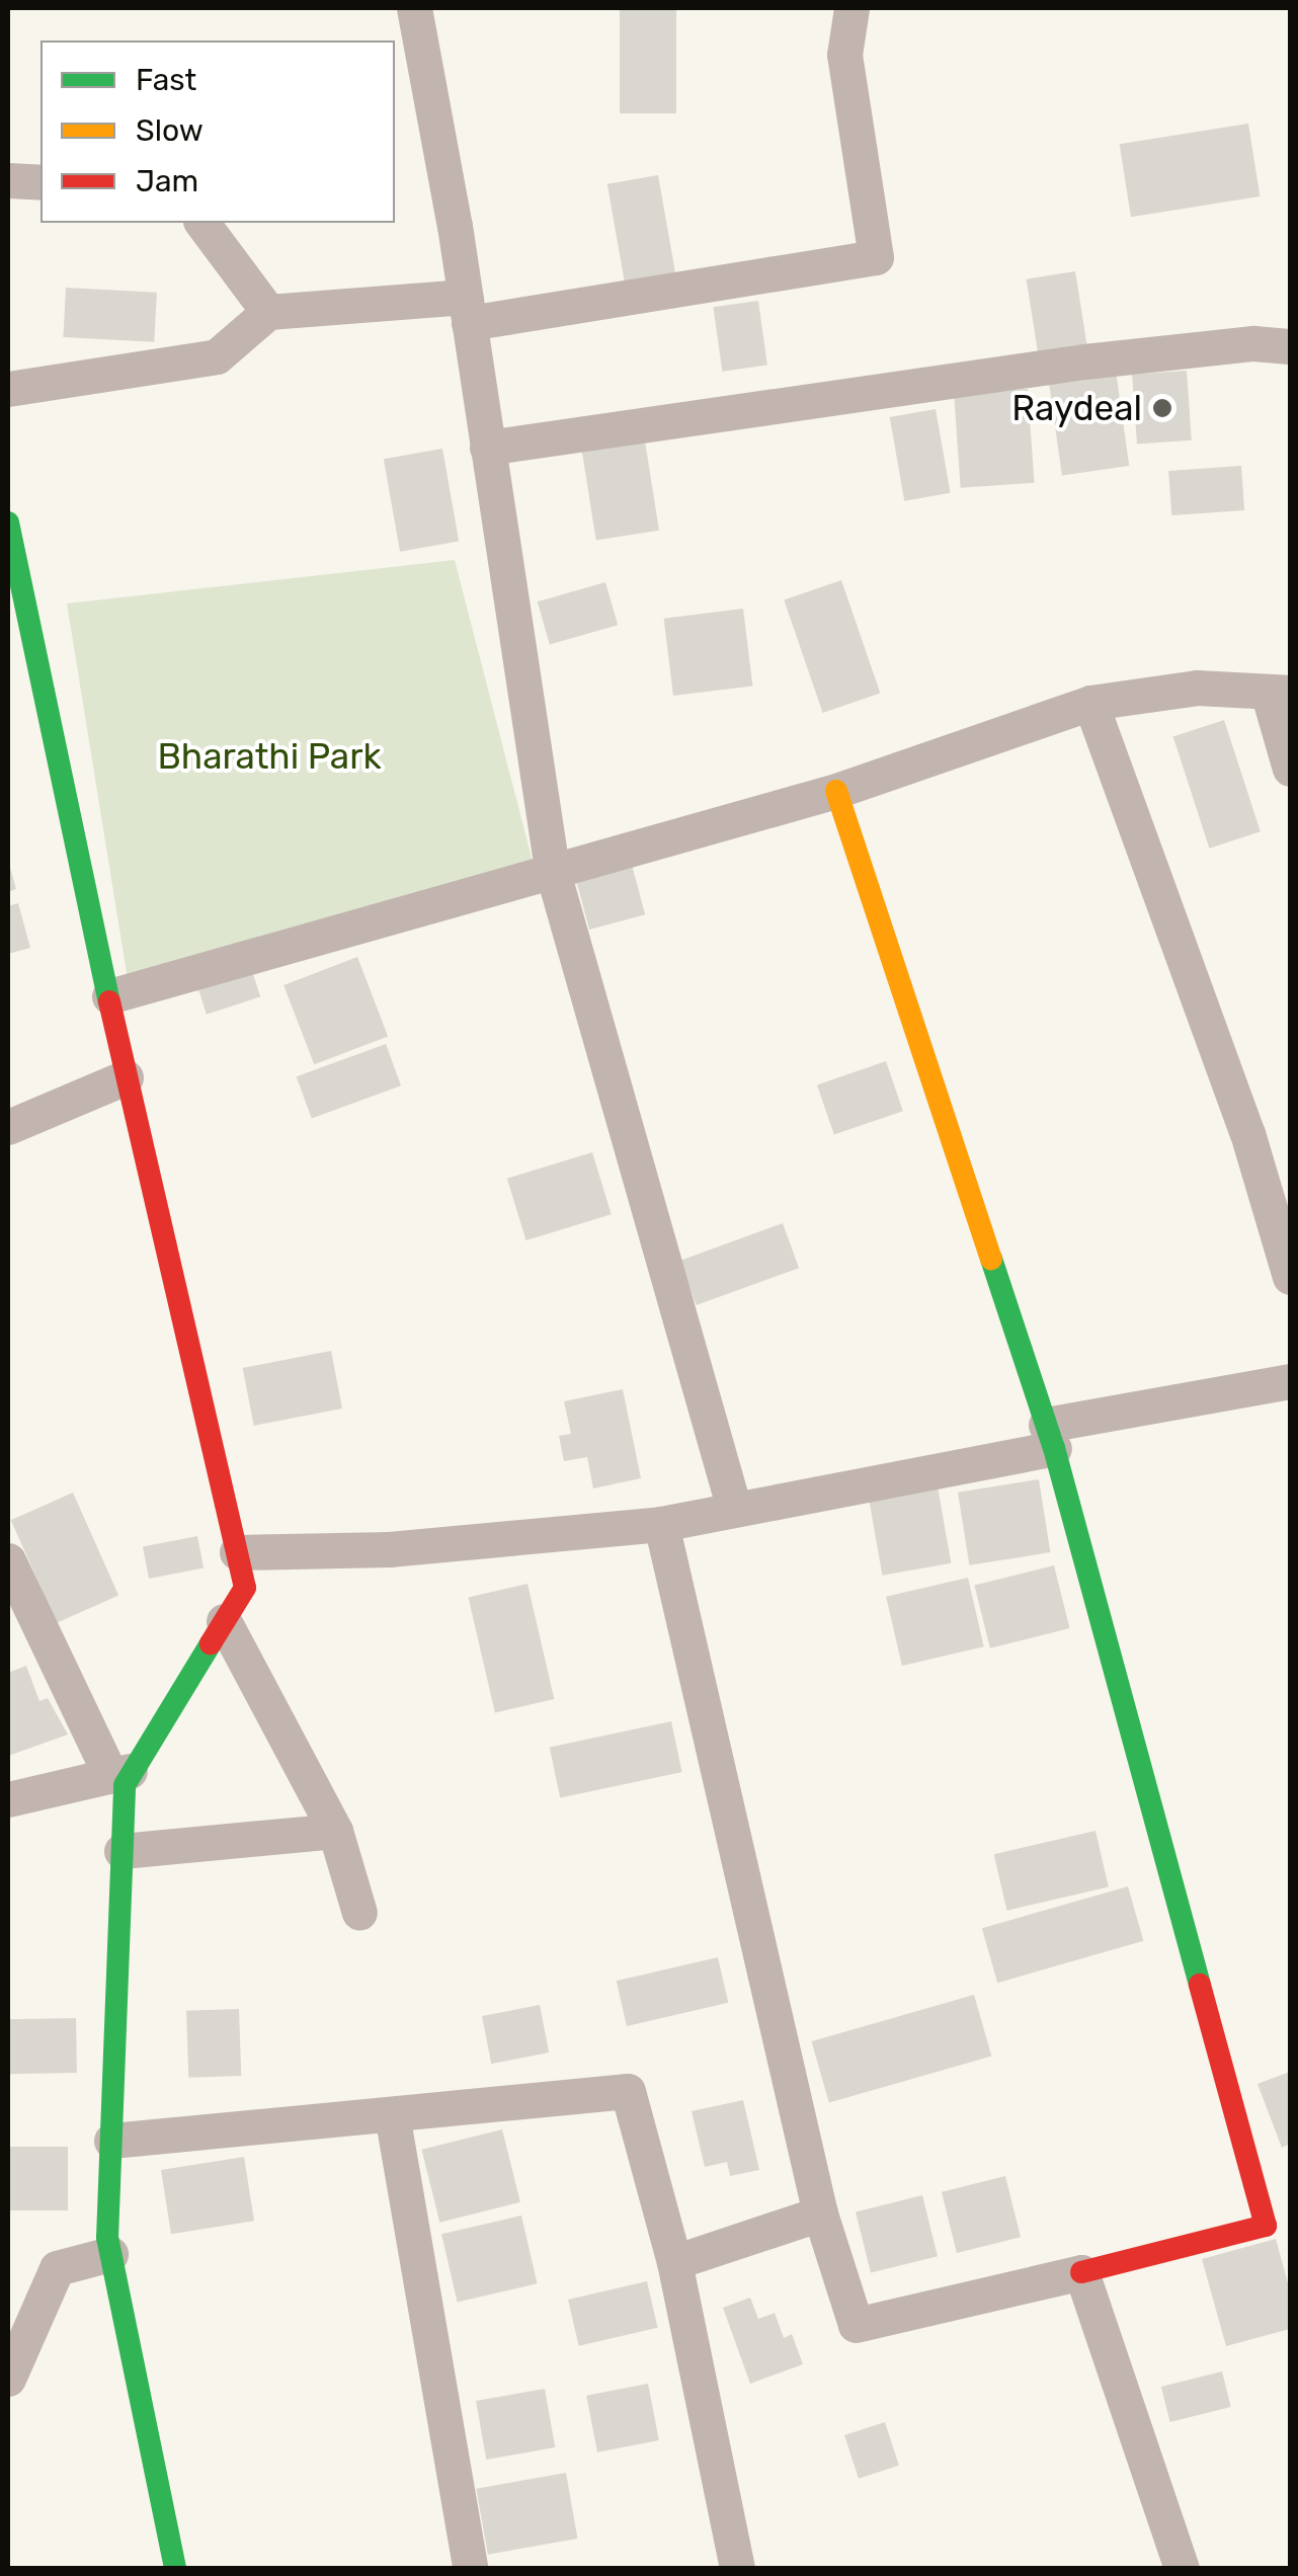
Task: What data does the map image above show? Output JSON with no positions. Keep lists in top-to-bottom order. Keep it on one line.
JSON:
{"parks":["Bharathi Park"],"places":["Raydeal"],"legend":["Fast","Slow","Jam"]}
